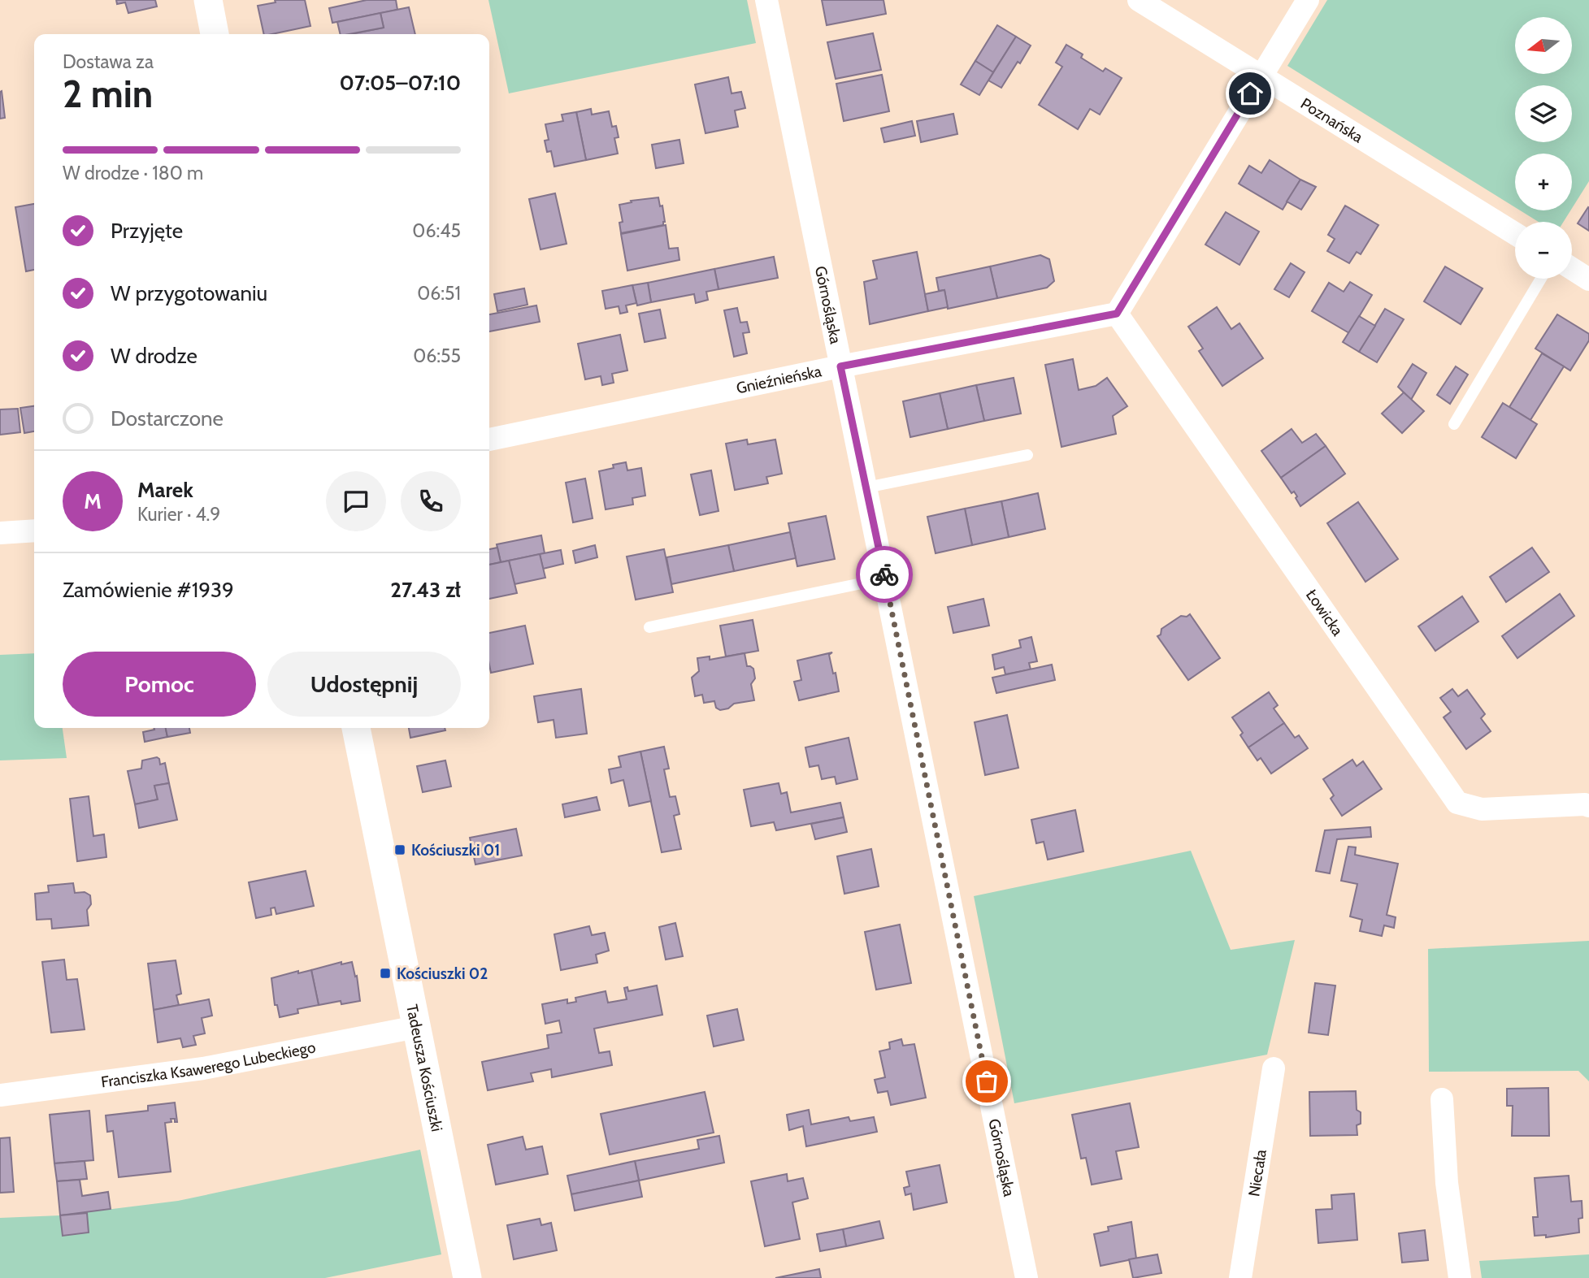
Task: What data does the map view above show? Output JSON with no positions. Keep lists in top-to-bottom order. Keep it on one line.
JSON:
{"streets":{"street":["Poznańska","Górnośląska","Gnieźnieńska","Łowicka","Franciszka Ksawerego Lubeckiego","Tadeusza Kościuszki","Niecała"]},"crossings":[["Górnośląska","Gnieźnieńska"],["Gnieźnieńska","Łowicka"],["Franciszka Ksawerego Lubeckiego","Tadeusza Kościuszki"]],"places":{"transit":["Kościuszki 01","Kościuszki 02"]},"north":"left","page":{"map_buttons":["+","−"],"heading":["2 min","Dostawa za","07:05–07:10"],"panel":["Marek","Kurier · 4.9","Zamówienie #1939","27.43 zł"],"bar":"W drodze · 180 m","list":[["Przyjęte","06:45"],["W przygotowaniu","06:51"],["W drodze","06:55"],"Dostarczone"],"round":"M","buttons":["Pomoc","Udostępnij"]}}
